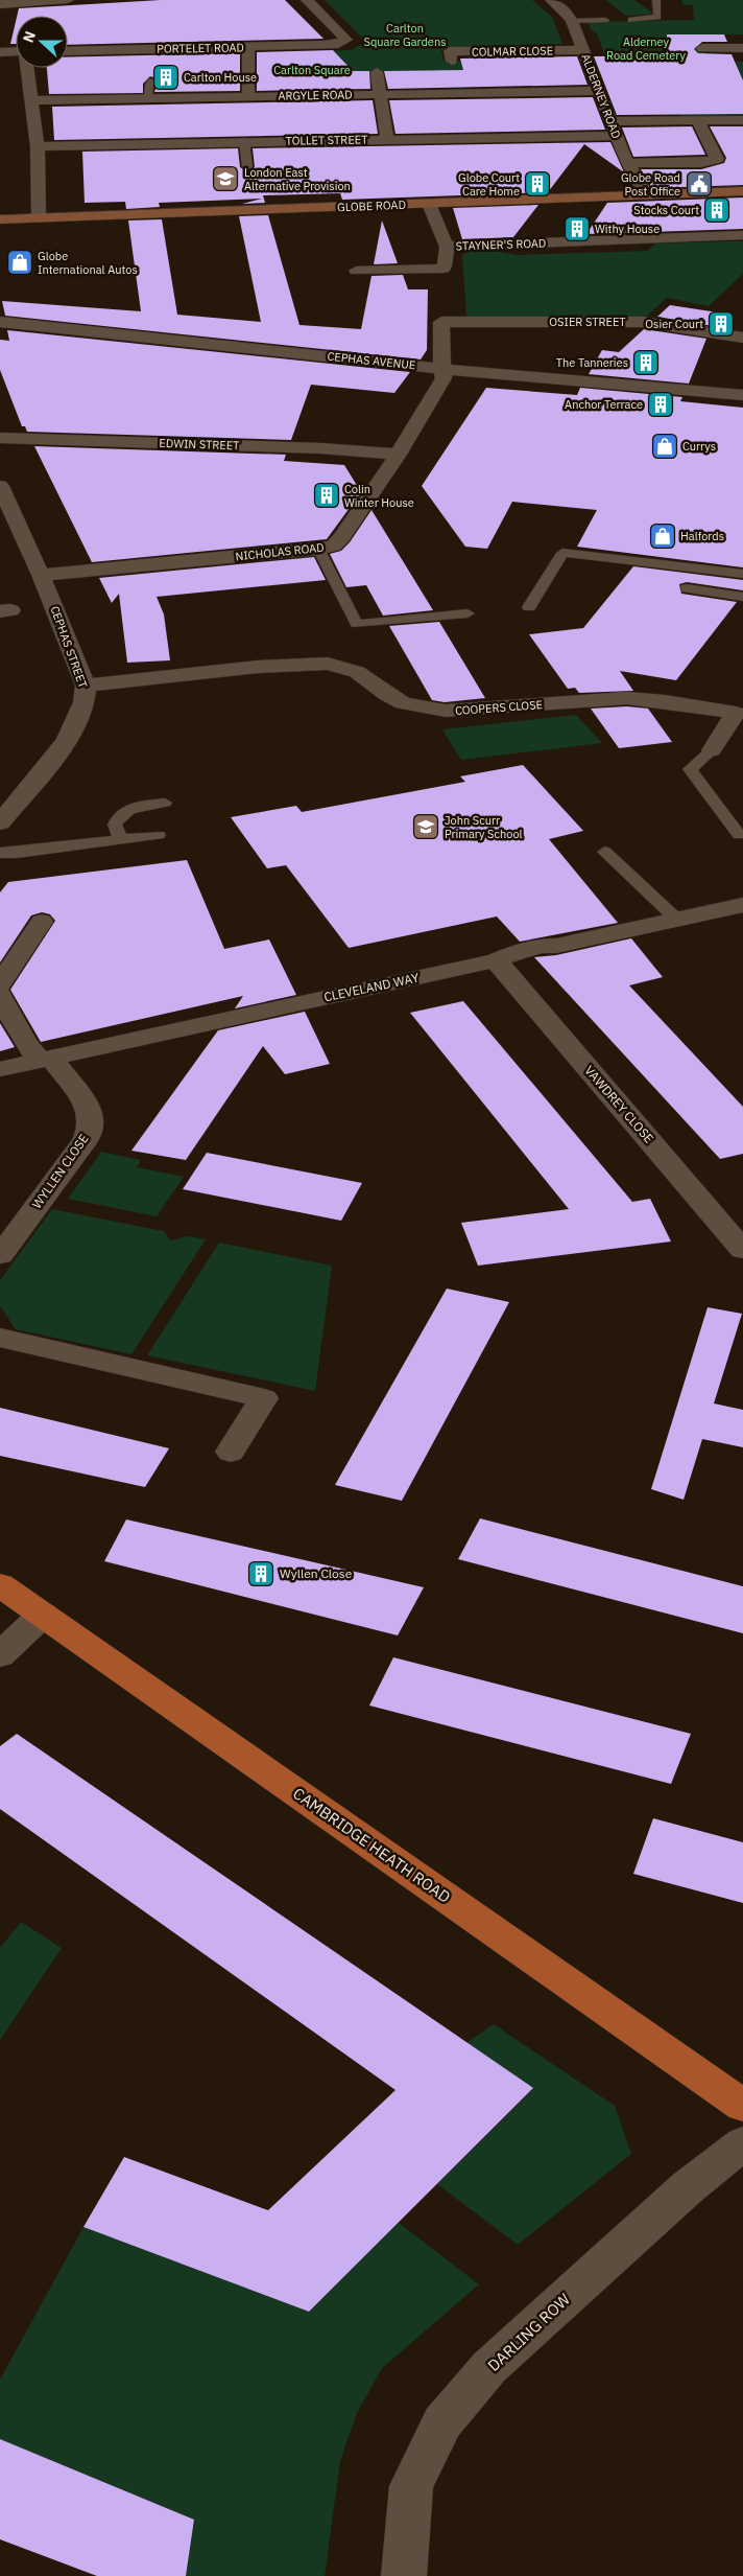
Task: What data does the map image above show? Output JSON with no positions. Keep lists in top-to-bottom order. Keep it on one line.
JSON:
{"streets":{"main road":["GLOBE ROAD","CAMBRIDGE HEATH ROAD"],"street":["PORTELET ROAD","COLMAR CLOSE","ARGYLE ROAD","ALDERNEY ROAD","TOLLET STREET","STAYNER'S ROAD","OSIER STREET","CEPHAS AVENUE","EDWIN STREET","NICHOLAS ROAD","CEPHAS STREET","COOPERS CLOSE","CLEVELAND WAY","VAWDREY CLOSE","WYLLEN CLOSE","DARLING ROW"]},"crossings":[["COLMAR CLOSE","ALDERNEY ROAD"],["ARGYLE ROAD","ALDERNEY ROAD"],["ALDERNEY ROAD","TOLLET STREET"],["ALDERNEY ROAD","GLOBE ROAD"],["OSIER STREET","NICHOLAS ROAD"],["CEPHAS AVENUE","NICHOLAS ROAD"],["EDWIN STREET","NICHOLAS ROAD"],["NICHOLAS ROAD","CEPHAS STREET"],["CEPHAS STREET","COOPERS CLOSE"],["CLEVELAND WAY","VAWDREY CLOSE"],["CLEVELAND WAY","WYLLEN CLOSE"]],"parks":["Carlton Square Gardens","Alderney Road Cemetery","Carlton Square"],"places":{"building":["Carlton House","Globe Court Care Home","Stocks Court","Withy House","Osier Court","The Tanneries","Anchor Terrace","Colin Winter House","Wyllen Close"],"school or university":["London East Alternative Provision","John Scurr Primary School"],"public building":["Globe Road Post Office"],"shop":["Globe International Autos","Currys","Halfords"]},"north":"left"}
